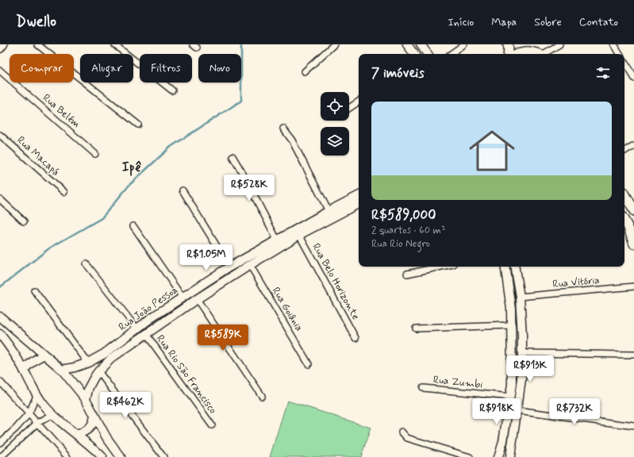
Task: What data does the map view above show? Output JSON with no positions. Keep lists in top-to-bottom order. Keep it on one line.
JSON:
{"streets":{"street":["Rua Belém","Rua Macapá","Rua Belo Horizonte","Rua Vitória","Rua João Pessoa","Rua Goiânia","Rua Rio São Francisco","Rua Zumbi"]},"crossings":[["Rua Belo Horizonte","Rua João Pessoa"],["Rua João Pessoa","Rua Goiânia"],["Rua João Pessoa","Rua Rio São Francisco"]],"districts":["Ipê"],"page":{"header":"Dwello","nav":["Início","Mapa","Sobre","Contato"],"chip":["Comprar","Alugar","Filtros","Novo"],"heading":"7 imóveis","list":[{"name":"R$589,000","note":"2 quartos · 60 m² · Rua Rio Negro"}],"price":["R$528K","R$1.05M","R$589K","R$913K","R$462K","R$918K","R$732K"]}}
